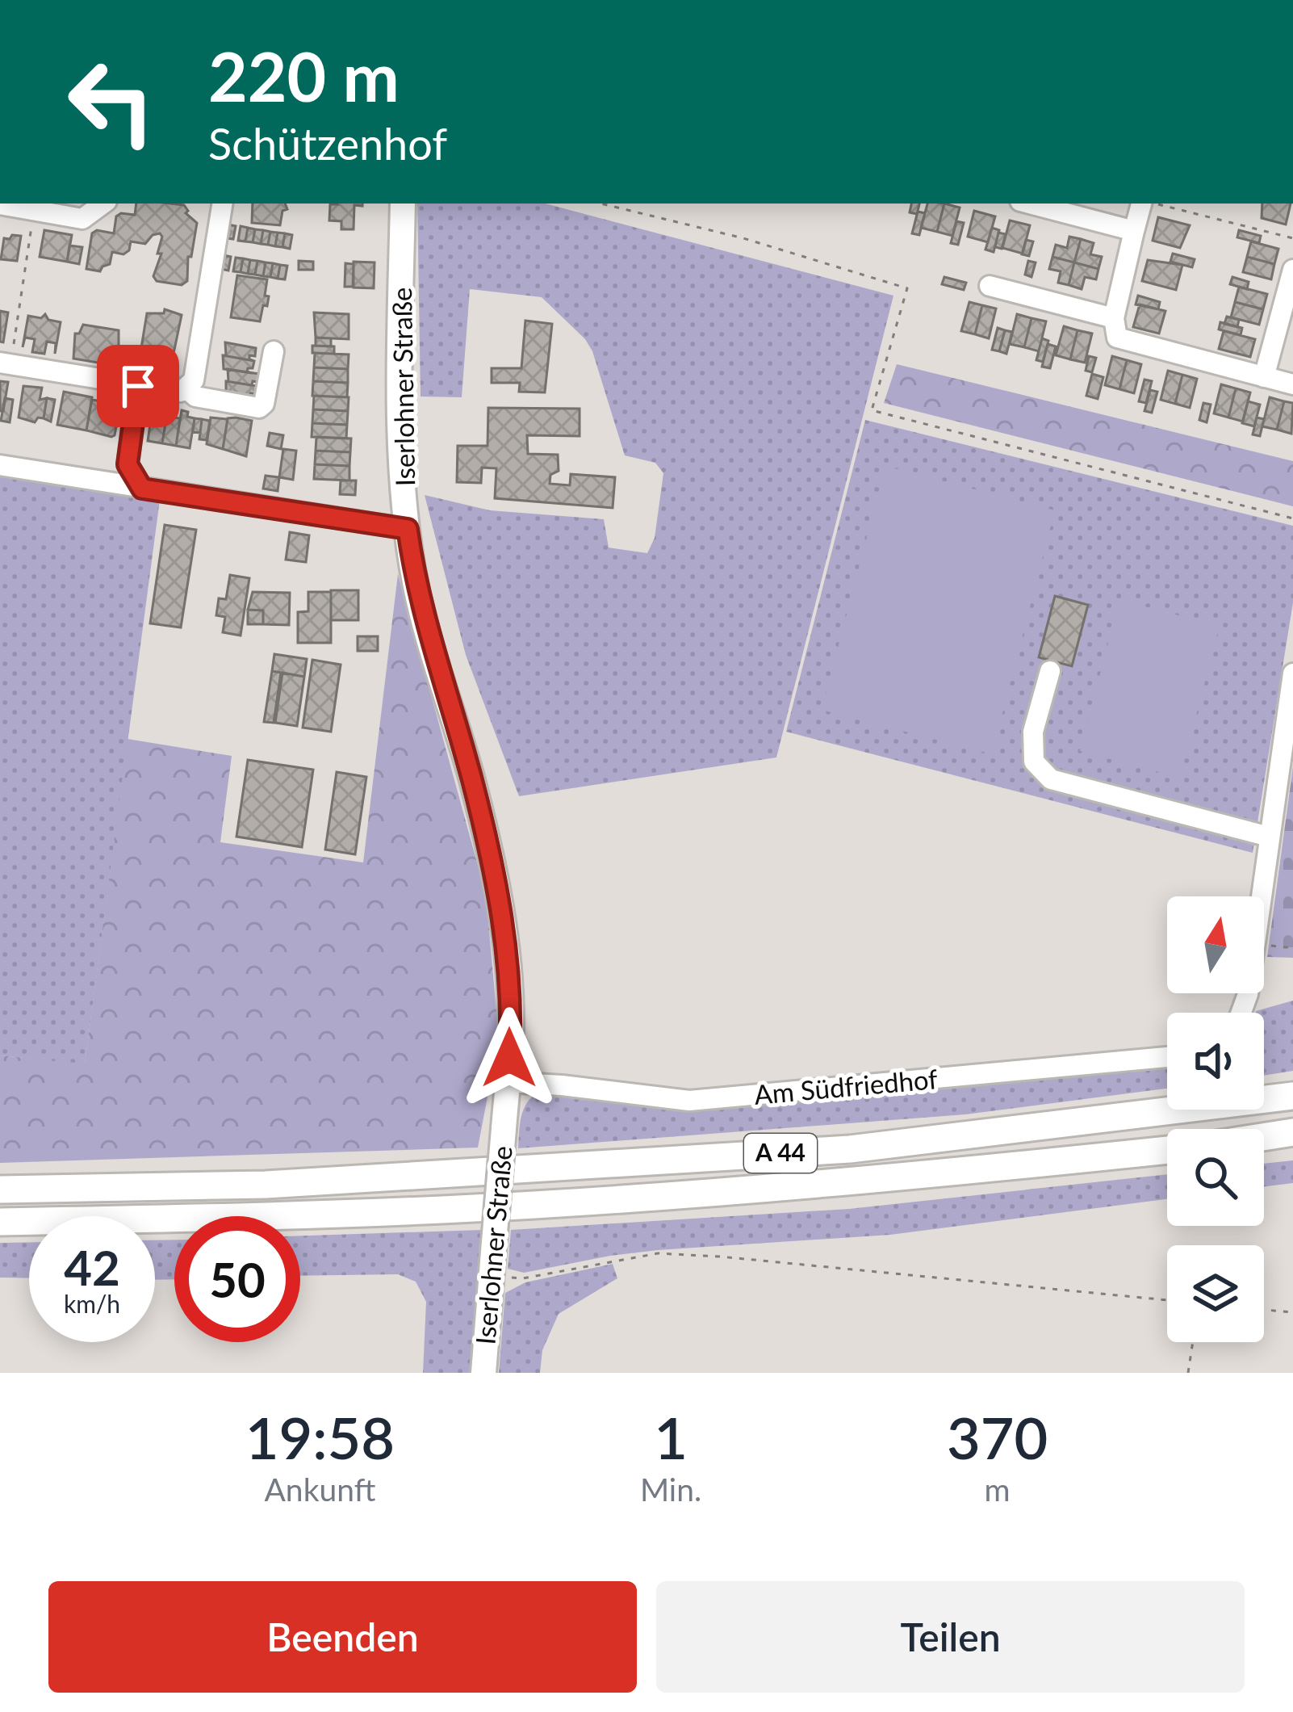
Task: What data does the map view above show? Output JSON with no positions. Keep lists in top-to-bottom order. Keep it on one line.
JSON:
{"streets":{"highway":["A 44"],"main road":["Iserlohner Straße"],"street":["Am Südfriedhof"]},"crossings":[["Iserlohner Straße","Am Südfriedhof"]],"north":"top","page":{"turn":["220 m","Schützenhof"],"speed":"42 km/h","limit":"50","eta":["19:58","Ankunft","1","Min.","370","m"],"buttons":["Beenden","Teilen"]}}
